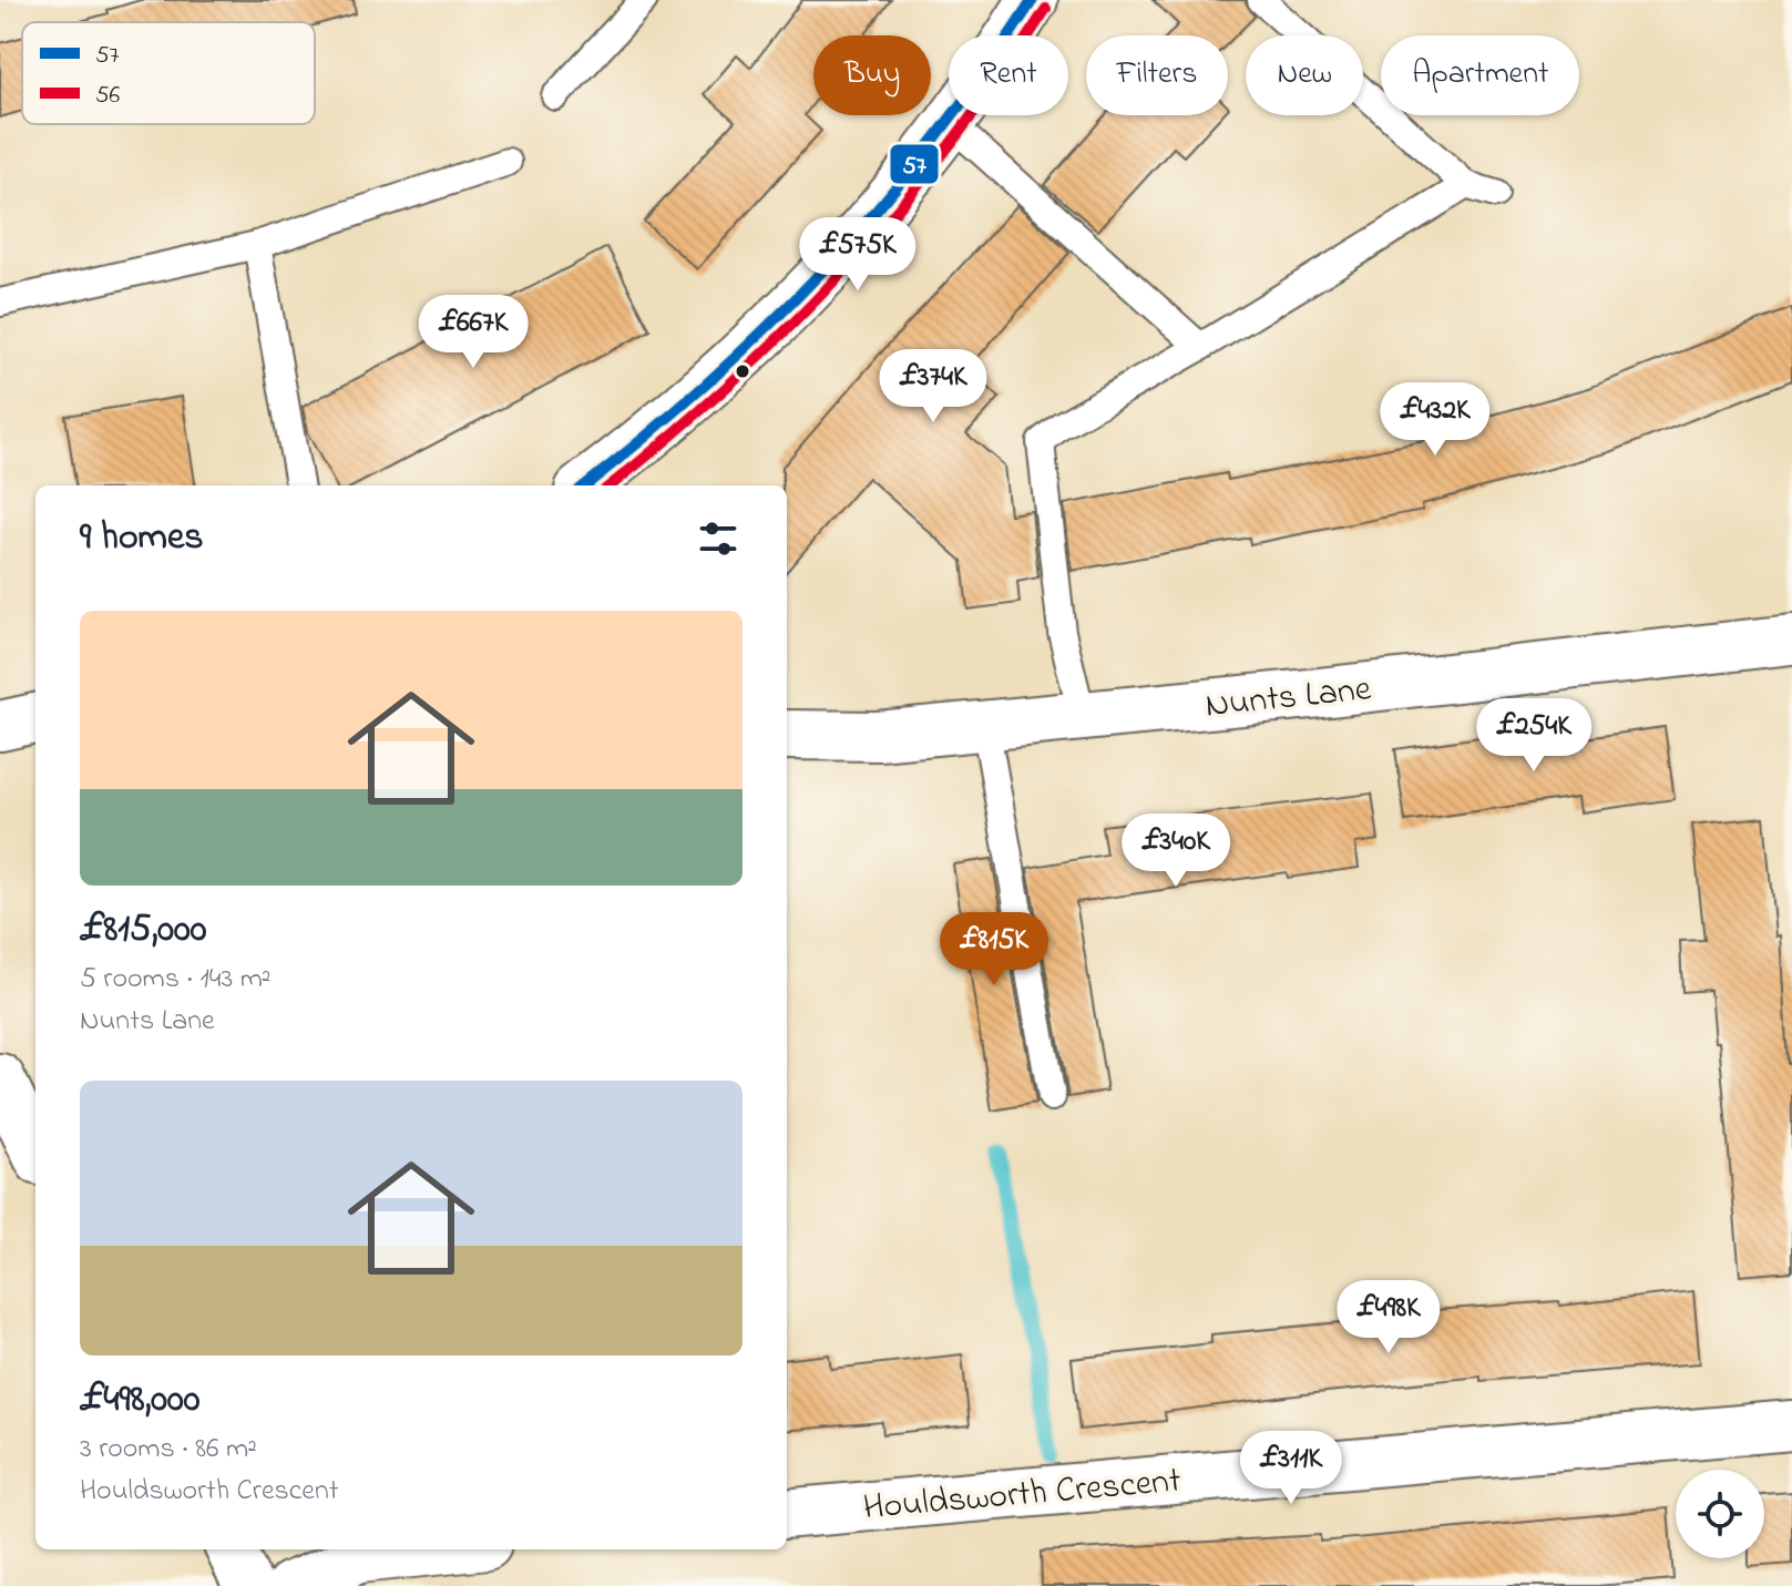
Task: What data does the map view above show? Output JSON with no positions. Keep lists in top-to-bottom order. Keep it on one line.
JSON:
{"streets":{"street":["Nunts Lane","Houldsworth Crescent"]},"lines":["transit line 57","transit line 56"],"legend":["57","56"],"page":{"chip":["Buy","Rent","Filters","New","Apartment"],"price":["£575K","£667K","£374K","£432K","£254K","£340K","£815K","£498K","£311K"],"heading":"9 homes","list":[{"name":"£815,000","note":"5 rooms · 143 m² · Nunts Lane"},{"name":"£498,000","note":"3 rooms · 86 m² · Houldsworth Crescent"}]}}
